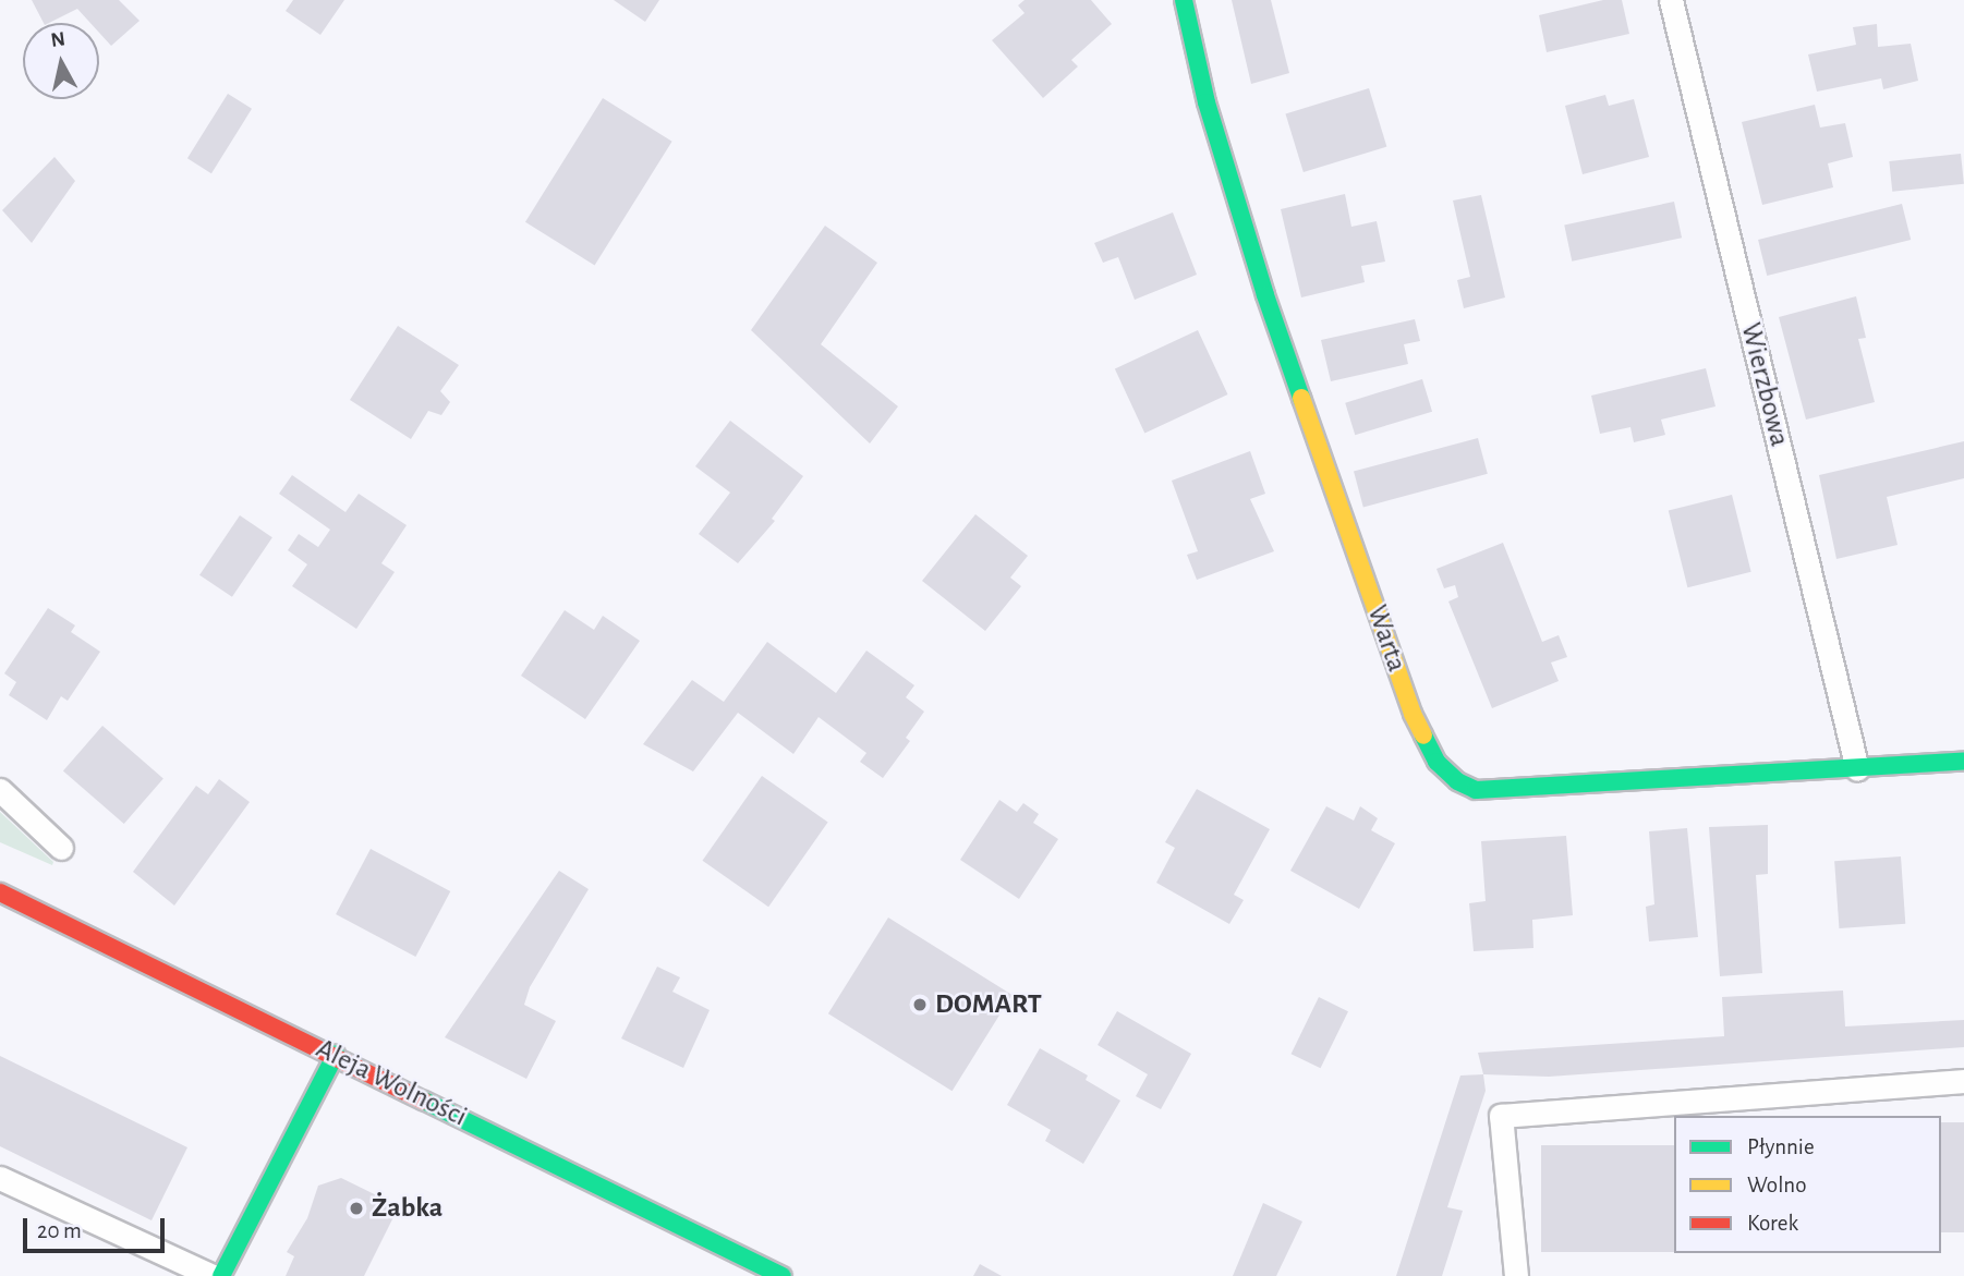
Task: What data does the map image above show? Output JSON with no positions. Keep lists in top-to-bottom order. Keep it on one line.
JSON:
{"streets":{"street":["Warta","Aleja Wolności"],"lane":["Wierzbowa"]},"crossings":[["Wierzbowa","Warta"]],"places":["DOMART","Żabka"],"legend":["Płynnie","Wolno","Korek"],"scale_bar":"20 m","north":"top"}
